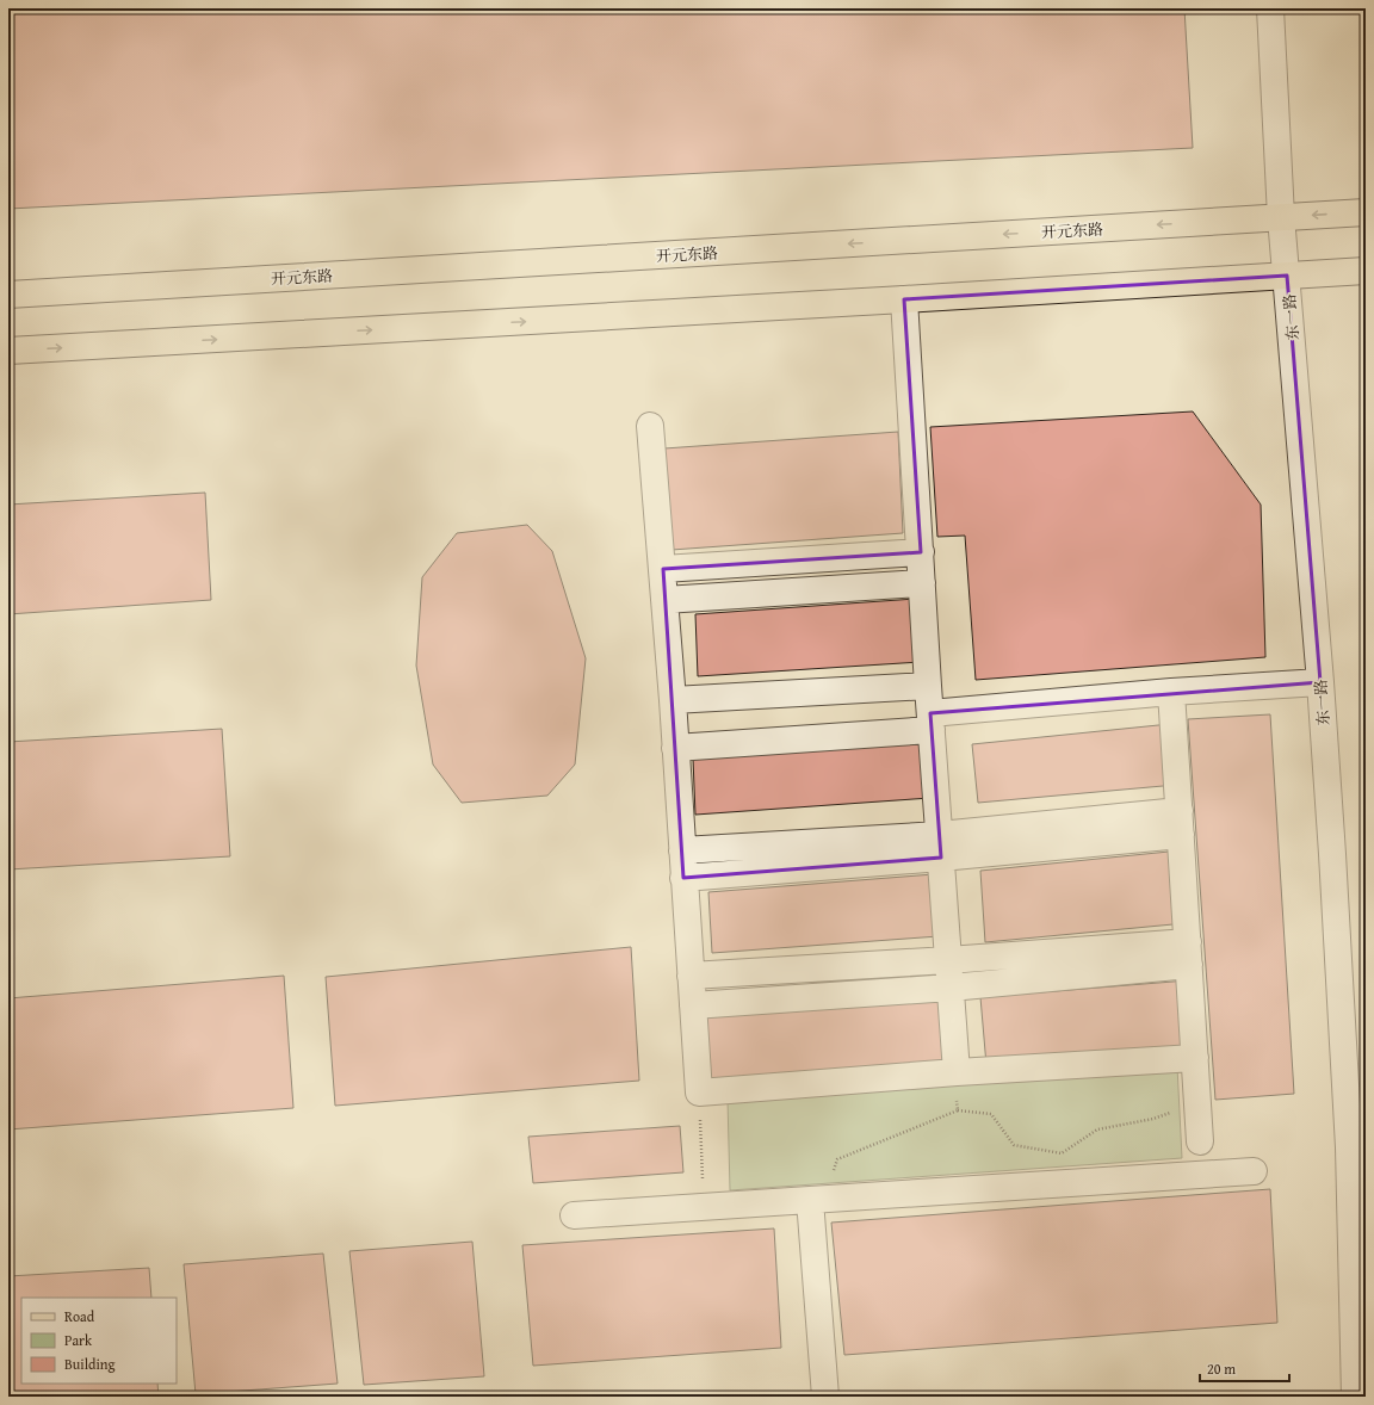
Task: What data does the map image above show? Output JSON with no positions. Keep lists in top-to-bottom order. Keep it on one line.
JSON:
{"streets":{"main road":["开元东路"],"street":["东一路"]},"crossings":[["开元东路","东一路"]],"legend":["Road","Park","Building"],"scale_bar":"20 m"}
